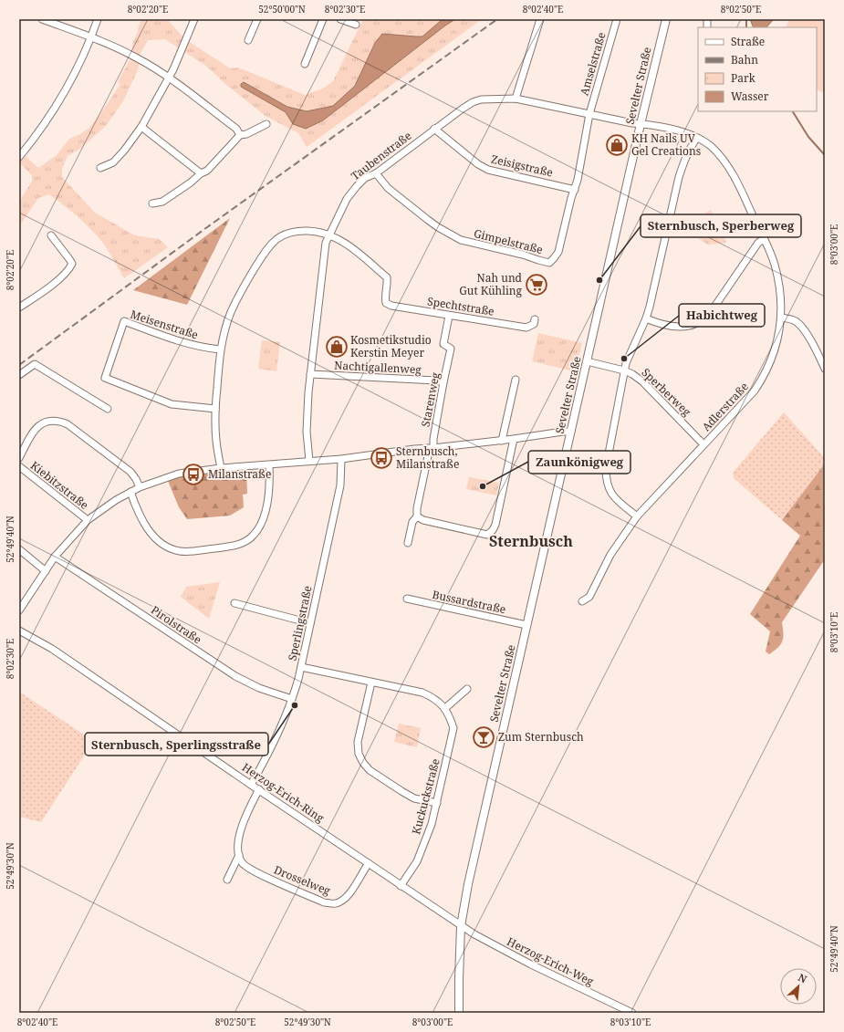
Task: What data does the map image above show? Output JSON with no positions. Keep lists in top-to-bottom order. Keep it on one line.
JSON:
{"streets":{"street":["Amselstraße","Sevelter Straße","Taubenstraße","Zeisigstraße","Gimpelstraße","Spechtstraße","Meisenstraße","Nachtigallenweg","Sperberweg","Starenweg","Adlerstraße","Kiebitzstraße","Bussardstraße","Sperlingstraße","Pirolstraße","Herzog-Erich-Ring","Kuckuckstraße","Drosselweg","Herzog-Erich-Weg"]},"crossings":[["Amselstraße","Taubenstraße"],["Amselstraße","Gimpelstraße"],["Sevelter Straße","Taubenstraße"],["Sevelter Straße","Sperberweg"],["Sevelter Straße","Adlerstraße"],["Sevelter Straße","Bussardstraße"],["Sevelter Straße","Herzog-Erich-Ring"],["Sevelter Straße","Herzog-Erich-Weg"],["Taubenstraße","Zeisigstraße"],["Taubenstraße","Gimpelstraße"],["Taubenstraße","Spechtstraße"],["Taubenstraße","Nachtigallenweg"],["Taubenstraße","Adlerstraße"],["Zeisigstraße","Gimpelstraße"],["Spechtstraße","Starenweg"],["Nachtigallenweg","Starenweg"],["Sperberweg","Adlerstraße"],["Sperlingstraße","Pirolstraße"],["Sperlingstraße","Herzog-Erich-Ring"],["Sperlingstraße","Kuckuckstraße"],["Herzog-Erich-Ring","Kuckuckstraße"],["Herzog-Erich-Ring","Drosselweg"],["Herzog-Erich-Ring","Herzog-Erich-Weg"]],"districts":["Sternbusch"],"places":{"shop":["KH Nails UV Gel Creations","Kosmetikstudio Kerstin Meyer"],"other":["Sternbusch, Sperberweg","Habichtweg","Zaunkönigweg","Sternbusch, Sperlingsstraße"],"supermarket":["Nah und Gut Kühling"],"bus stop":["Sternbusch, Milanstraße","Milanstraße"],"bar":["Zum Sternbusch"]},"legend":["Straße","Bahn","Park","Wasser"],"north":"top right","coordinates":["8°02'20\"E","52°50'00\"N","8°02'30\"E","8°02'40\"E","8°02'50\"E","8°03'00\"E","52°49'40\"N","8°03'10\"E","52°49'30\"N"]}
